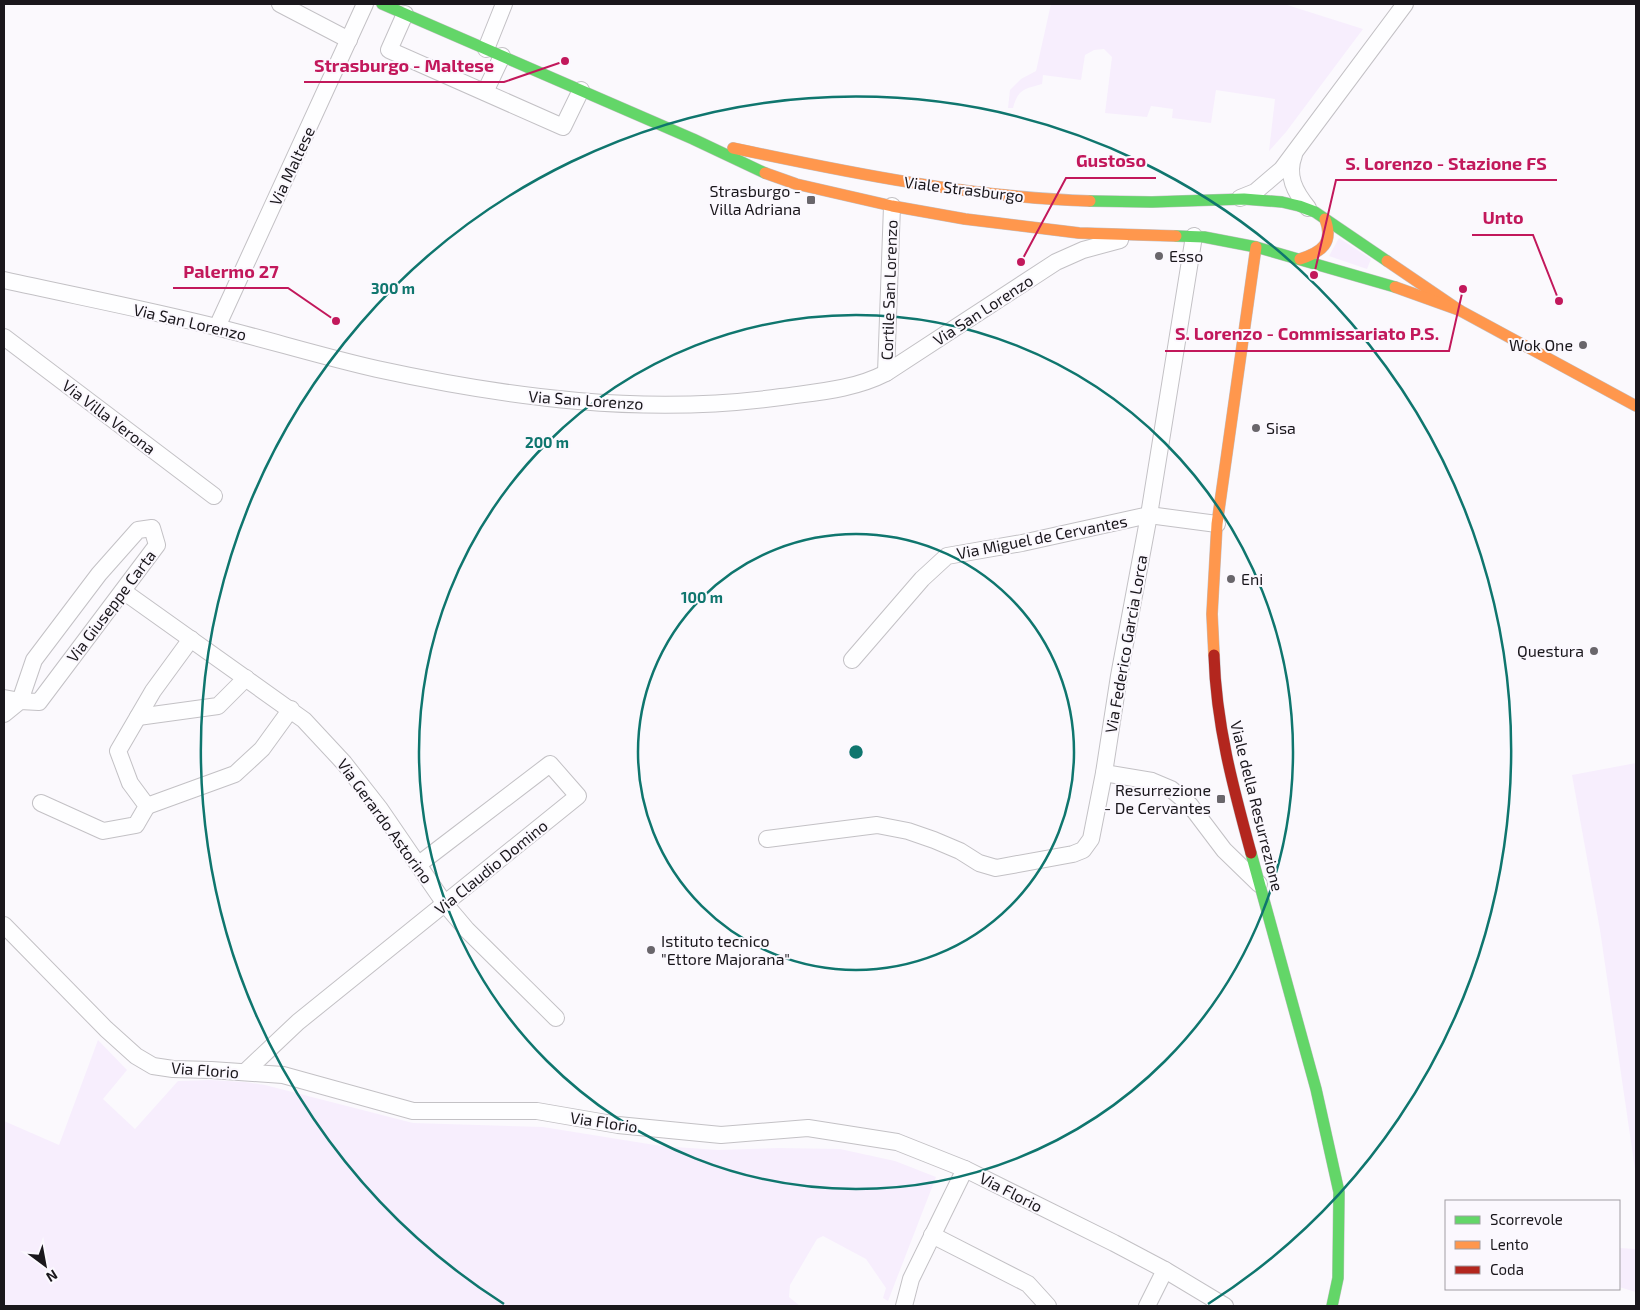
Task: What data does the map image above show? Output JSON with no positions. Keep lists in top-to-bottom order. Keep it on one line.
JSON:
{"streets":{"street":["Via Maltese","Viale Strasburgo","Cortile San Lorenzo","Via San Lorenzo","Via Villa Verona","Via Miguel de Cervantes","Via Giuseppe Carta","Via Federico Garcia Lorca","Viale della Resurrezione","Via Gerardo Astorino","Via Claudio Domino","Via Florio"]},"crossings":[["Via Maltese","Via San Lorenzo"],["Viale Strasburgo","Cortile San Lorenzo"],["Viale Strasburgo","Via San Lorenzo"],["Viale Strasburgo","Via Federico Garcia Lorca"],["Viale Strasburgo","Viale della Resurrezione"],["Cortile San Lorenzo","Via San Lorenzo"],["Via Miguel de Cervantes","Via Federico Garcia Lorca"],["Via Miguel de Cervantes","Viale della Resurrezione"],["Via Giuseppe Carta","Via Gerardo Astorino"],["Via Gerardo Astorino","Via Claudio Domino"],["Via Claudio Domino","Via Florio"]],"places":{"other":["Strasburgo - Maltese","Esso","Gustoso","S. Lorenzo - Stazione FS","S. Lorenzo - Commissariato P.S.","Unto","Palermo 27","Wok One","Sisa","Eni","Questura","Istituto tecnico \"Ettore Majorana\""],"transit":["Strasburgo - Villa Adriana","Resurrezione - De Cervantes"]},"legend":["Scorrevole","Lento","Coda"],"north":"bottom right","rings":["300 m","200 m","100 m"]}
